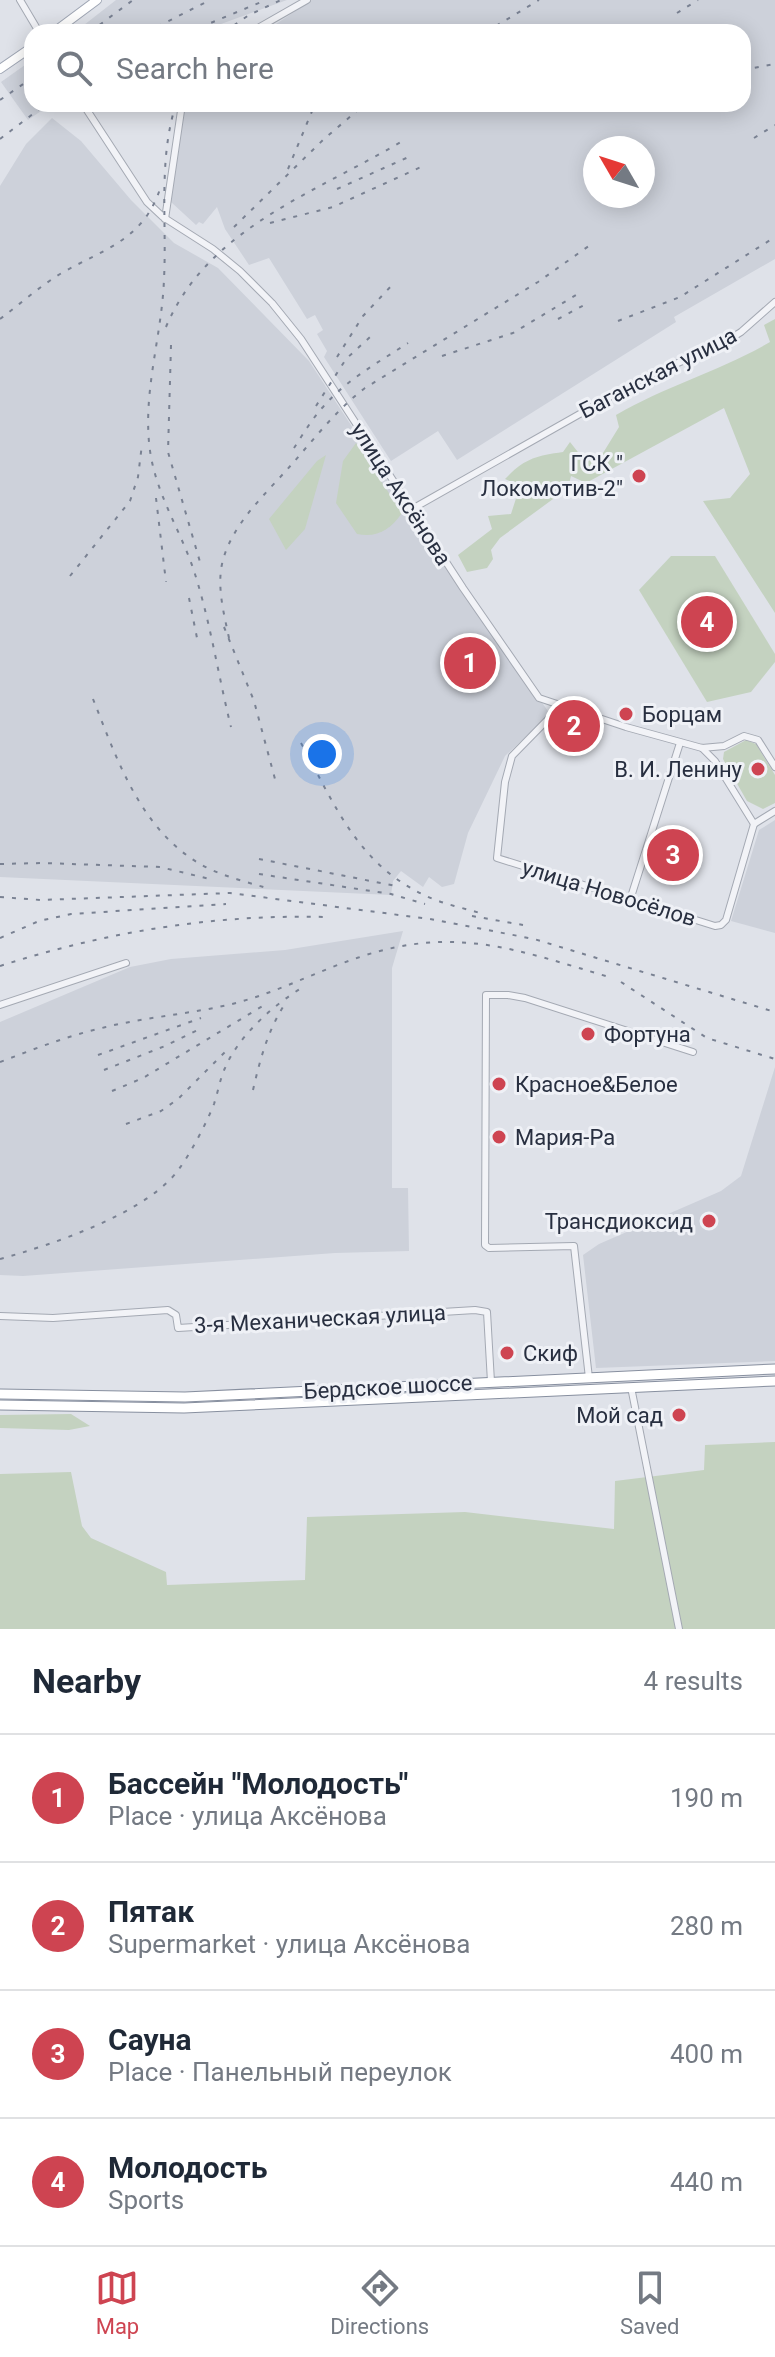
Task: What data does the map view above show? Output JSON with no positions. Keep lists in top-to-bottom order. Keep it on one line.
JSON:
{"streets":{"highway":["Бердское шоссе"],"street":["Баганская улица","улица Аксёнова","улица Новосёлов","3-я Механическая улица"]},"crossings":[["Баганская улица","улица Аксёнова"],["улица Аксёнова","улица Новосёлов"],["3-я Механическая улица","Бердское шоссе"]],"places":["ГСК \" Локомотив-2\"","Борцам","В. И. Ленину","Фортуна","Красное&Белое","Мария-Ра","Трансдиоксид","Скиф","Мой сад"],"north":"top left","page":{"search":"Search here","pins":["4","1","2","3"],"heading":["Nearby","4 results"],"list":[{"mark":"1","name":"Бассейн \"Молодость\"","note":"Place · улица Аксёнова","value":"190 m"},{"mark":"2","name":"Пятак","note":"Supermarket · улица Аксёнова","value":"280 m"},{"mark":"3","name":"Сауна","note":"Place · Панельный переулок","value":"400 m"},{"mark":"4","name":"Молодость","note":"Sports","value":"440 m"}],"nav":["Map","Directions","Saved"]}}
